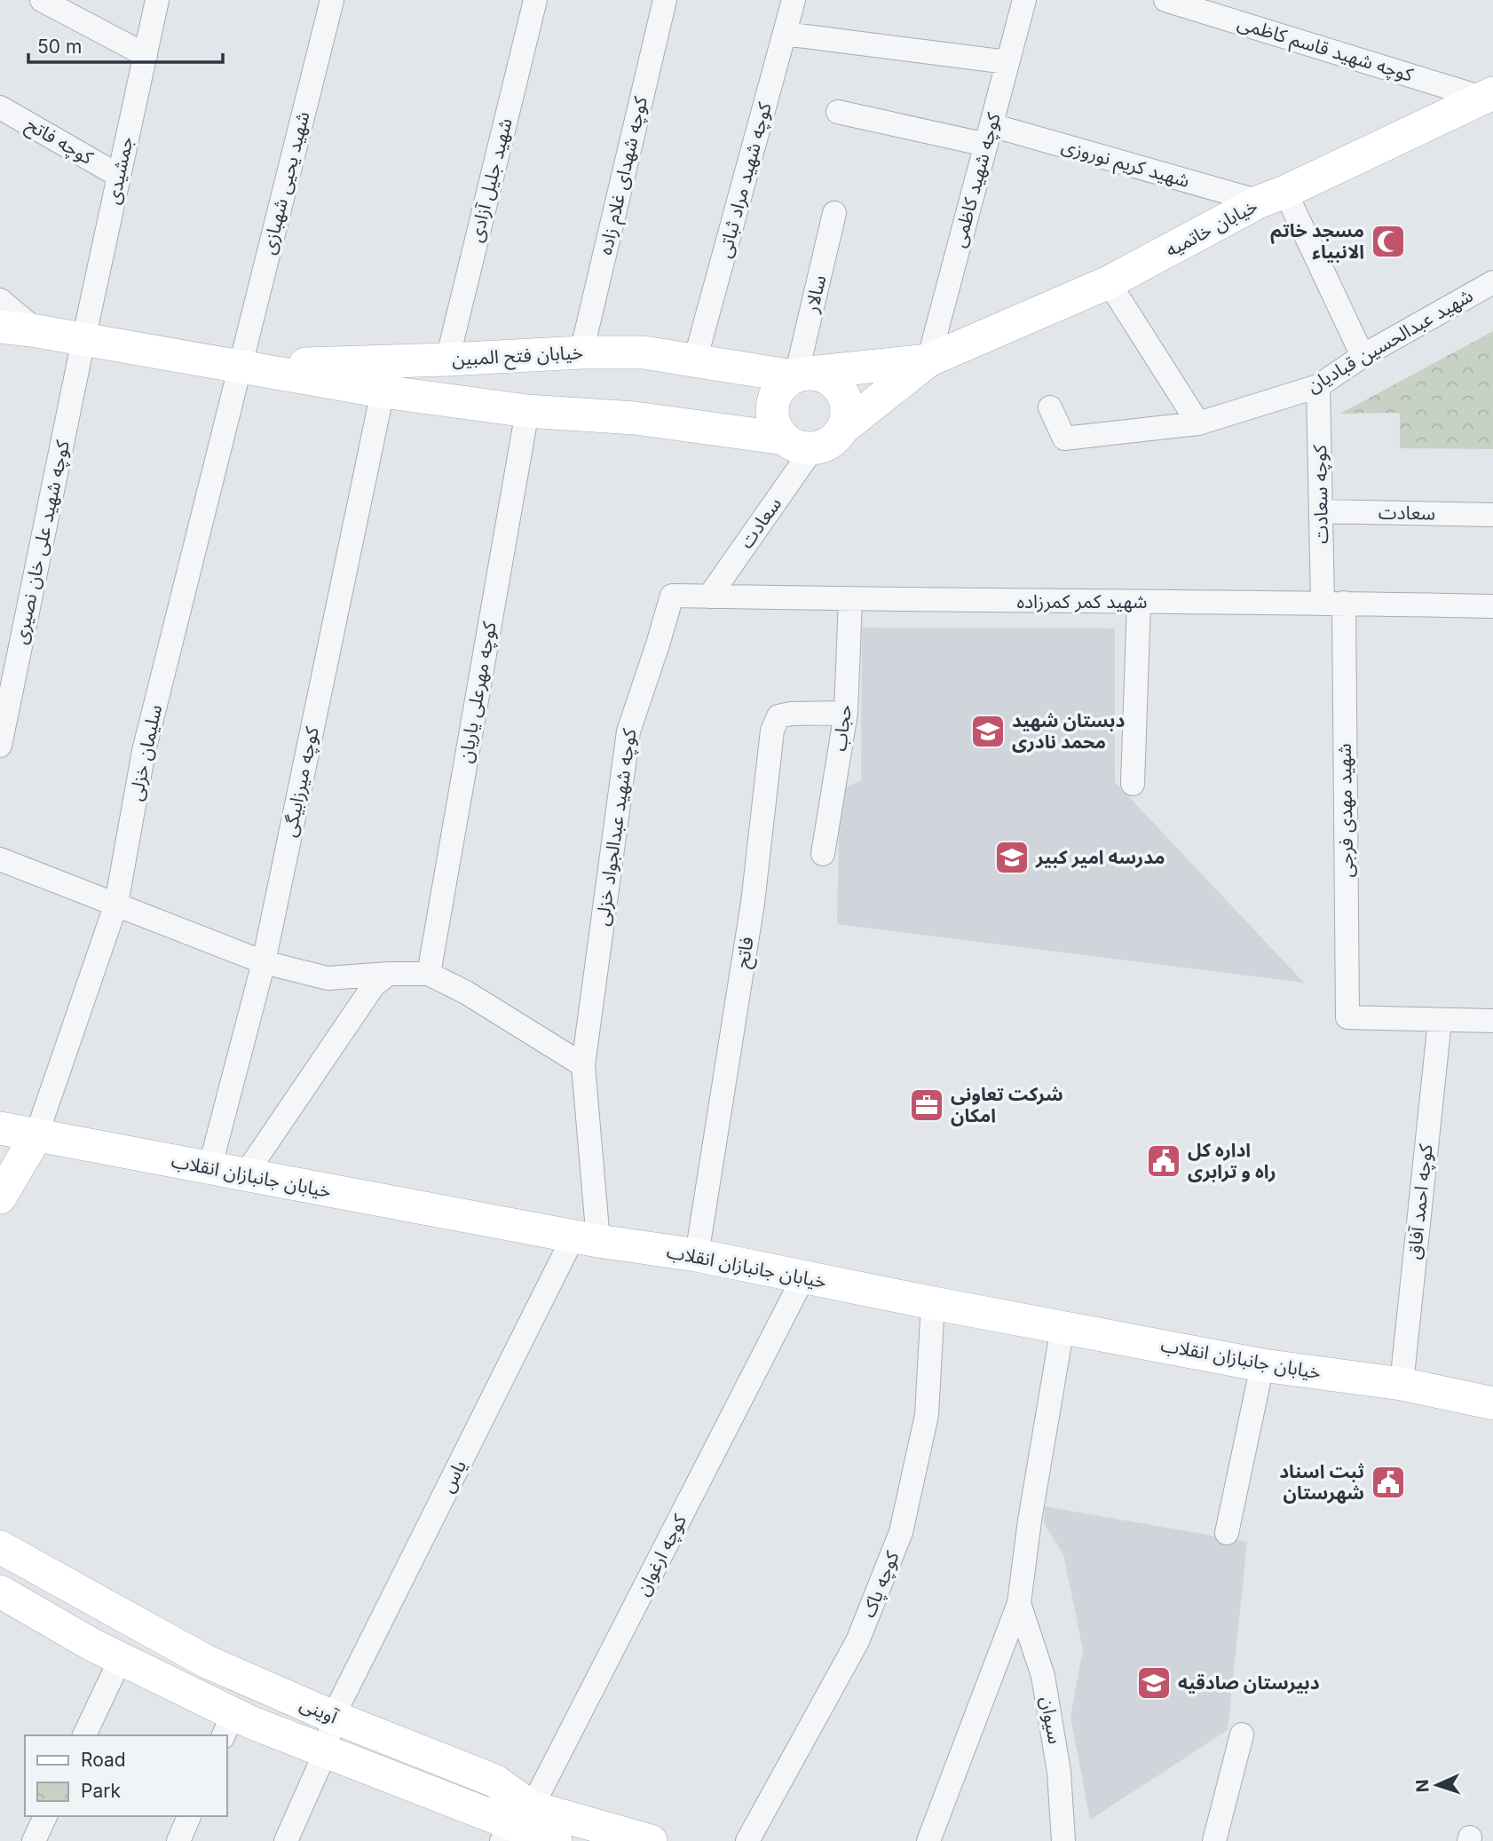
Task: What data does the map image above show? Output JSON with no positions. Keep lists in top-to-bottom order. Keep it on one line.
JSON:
{"streets":{"street":["کوچه شهید قاسم کاظمی","کوچه فاتح","شهید کریم نوروزی","جمشیدی","کوچه شهدای غلام زاده","شهید جلیل آزادی","کوچه شهید مراد ثباتی","کوچه شهید کاظمی","شهید یحیی شهبازی","خیابان خاتمیه","سالار","شهید عبدالحسین قبادیان","خیابان فتح المبین","کوچه سعادت","سعادت","کوچه شهید علی خان نصیری","شهید کمر کمرزاده","کوچه مهرعلی یاریان","حجاب","سلیمان خزلی","کوچه میرزابیگی","شهید مهدی فرجی","کوچه شهید عبدالجواد خزلی","فاتح","خیابان جانبازان انقلاب","کوچه احمد آفاق","یاس","کوچه ارغوان","کوچه پاک","آوینی","سیوان"]},"crossings":[["کوچه شهید قاسم کاظمی","خیابان خاتمیه"],["کوچه فاتح","جمشیدی"],["شهید کریم نوروزی","کوچه شهید کاظمی"],["شهید کریم نوروزی","خیابان خاتمیه"],["جمشیدی","خیابان فتح المبین"],["جمشیدی","کوچه شهید علی خان نصیری"],["کوچه شهدای غلام زاده","خیابان فتح المبین"],["شهید جلیل آزادی","خیابان فتح المبین"],["کوچه شهید مراد ثباتی","خیابان فتح المبین"],["کوچه شهید کاظمی","خیابان خاتمیه"],["شهید یحیی شهبازی","خیابان فتح المبین"],["شهید یحیی شهبازی","سلیمان خزلی"],["خیابان خاتمیه","سالار"],["خیابان خاتمیه","خیابان فتح المبین"],["خیابان خاتمیه","سعادت"],["سالار","خیابان فتح المبین"],["سالار","سعادت"],["شهید عبدالحسین قبادیان","کوچه سعادت"],["خیابان فتح المبین","سعادت"],["خیابان فتح المبین","کوچه شهید علی خان نصیری"],["خیابان فتح المبین","کوچه مهرعلی یاریان"],["خیابان فتح المبین","سلیمان خزلی"],["خیابان فتح المبین","کوچه میرزابیگی"],["کوچه سعادت","سعادت"],["کوچه سعادت","شهید کمر کمرزاده"],["کوچه سعادت","شهید مهدی فرجی"],["سعادت","شهید کمر کمرزاده"],["شهید کمر کمرزاده","حجاب"],["شهید کمر کمرزاده","شهید مهدی فرجی"],["شهید کمر کمرزاده","کوچه شهید عبدالجواد خزلی"],["حجاب","فاتح"],["سلیمان خزلی","خیابان جانبازان انقلاب"],["کوچه میرزابیگی","خیابان جانبازان انقلاب"],["شهید مهدی فرجی","کوچه احمد آفاق"],["کوچه شهید عبدالجواد خزلی","خیابان جانبازان انقلاب"],["کوچه شهید عبدالجواد خزلی","یاس"],["فاتح","خیابان جانبازان انقلاب"],["خیابان جانبازان انقلاب","کوچه احمد آفاق"],["خیابان جانبازان انقلاب","یاس"],["خیابان جانبازان انقلاب","کوچه ارغوان"],["خیابان جانبازان انقلاب","کوچه پاک"],["یاس","آوینی"],["کوچه ارغوان","آوینی"]],"places":{"mosque":["مسجد خاتم الانبیاء"],"school or university":["دبستان شهید محمد نادری","مدرسه امیر کبیر","دبیرستان صادقیه"],"office":["شرکت تعاونی امکان"],"public building":["اداره کل راه و ترابری","ثبت اسناد شهرستان"]},"legend":["Road","Park"],"scale_bar":"50 m","north":"left"}
